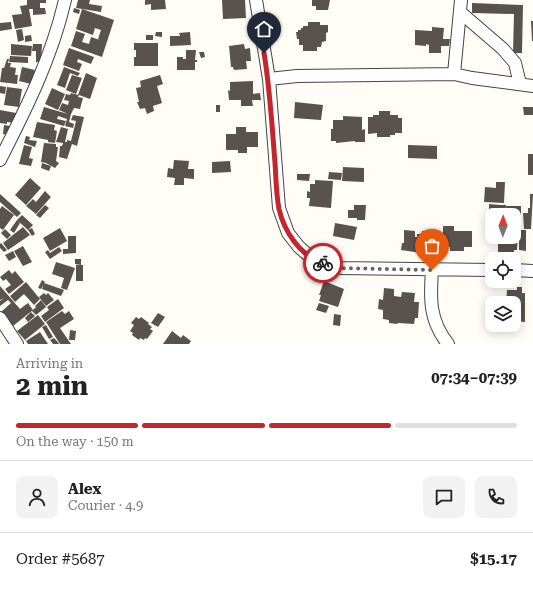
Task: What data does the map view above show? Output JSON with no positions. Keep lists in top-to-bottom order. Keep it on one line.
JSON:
{"north":"top","page":{"heading":["2 min","Arriving in","07:34–07:39"],"panel":["Alex","Courier · 4.9","Order #5687","$15.17"],"bar":"On the way · 150 m"}}
